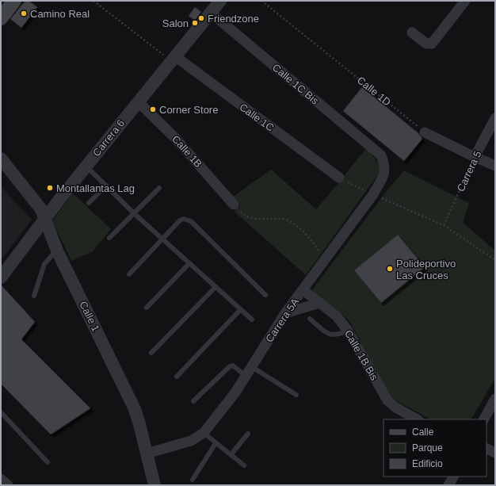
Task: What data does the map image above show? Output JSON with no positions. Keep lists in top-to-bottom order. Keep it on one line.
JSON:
{"streets":{"street":["Calle 1C Bis","Calle 1C","Carrera 6","Calle 1B","Carrera 5","Calle 1","Carrera 5A","Calle 1B Bis"],"path":["Calle 1D"]},"crossings":[["Calle 1C Bis","Carrera 6"],["Calle 1C Bis","Carrera 5A"],["Calle 1C","Carrera 6"],["Carrera 6","Calle 1B"],["Carrera 6","Calle 1"],["Calle 1","Carrera 5A"],["Carrera 5A","Calle 1B Bis"]],"places":["Camino Real","Friendzone","Salon","Corner Store","Montallantas Lag","Polideportivo Las Cruces"],"legend":["Calle","Parque","Edificio"]}
